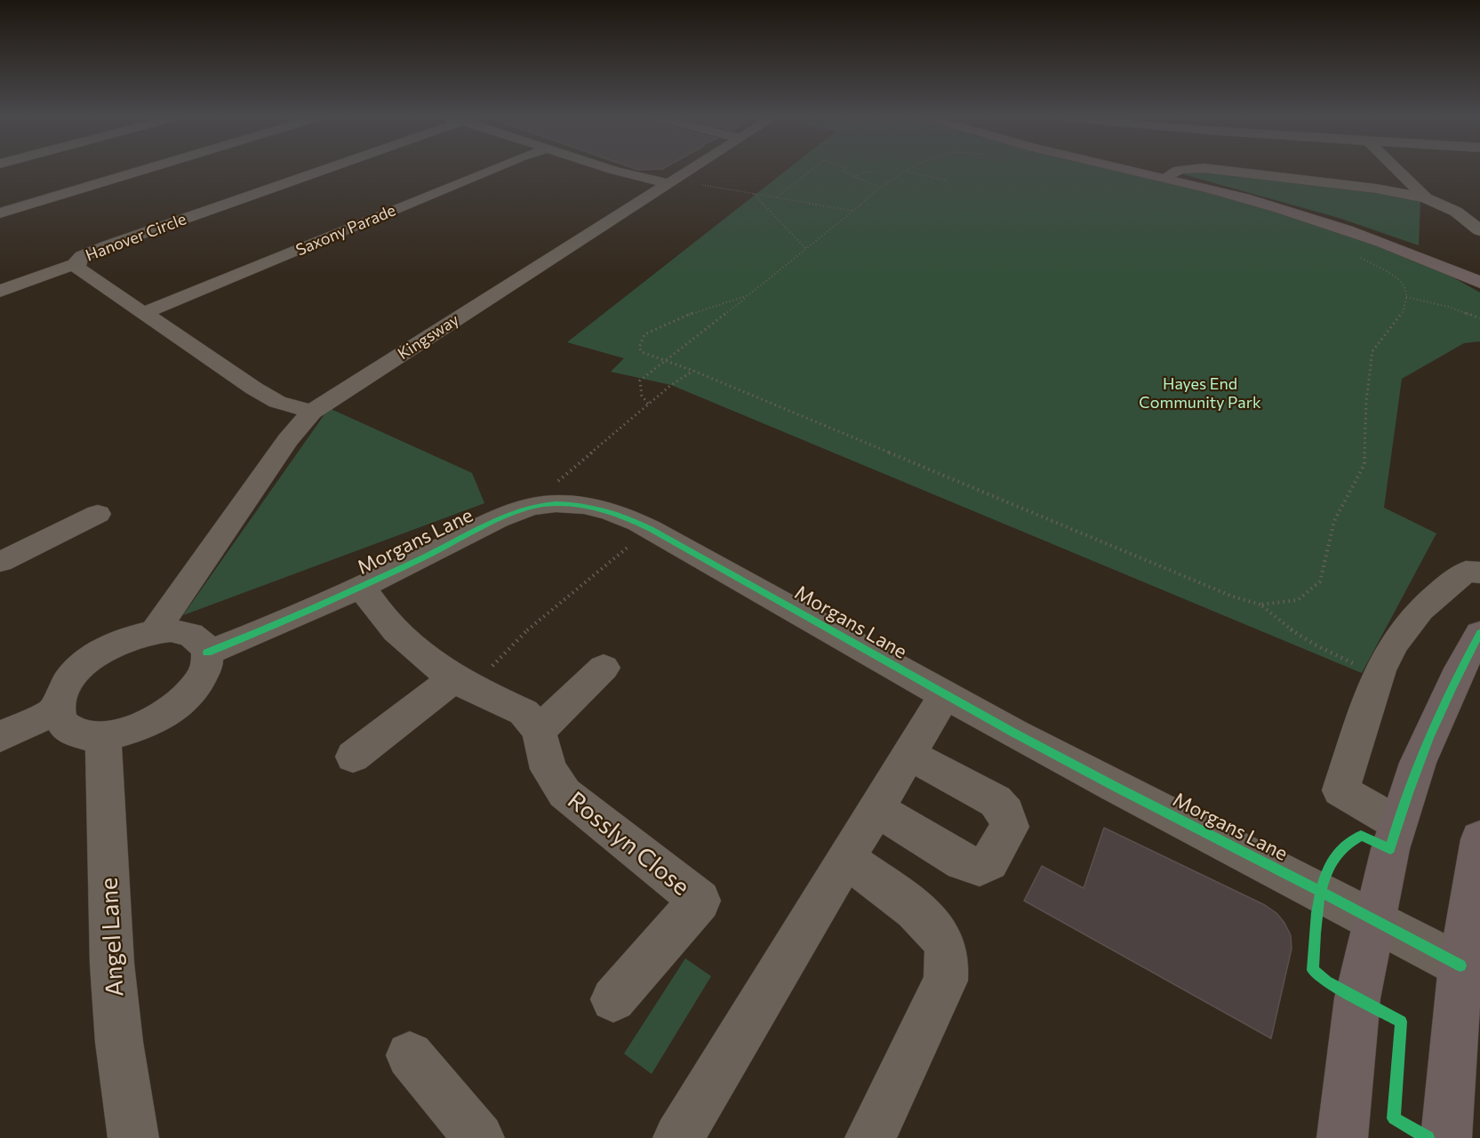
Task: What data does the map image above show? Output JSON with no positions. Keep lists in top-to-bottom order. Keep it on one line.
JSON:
{"streets":{"street":["Saxony Parade","Hanover Circle","Kingsway","Morgans Lane","Rosslyn Close","Angel Lane"]},"crossings":[["Saxony Parade","Hanover Circle"],["Hanover Circle","Kingsway"],["Morgans Lane","Rosslyn Close"]],"parks":["Hayes End Community Park"]}
